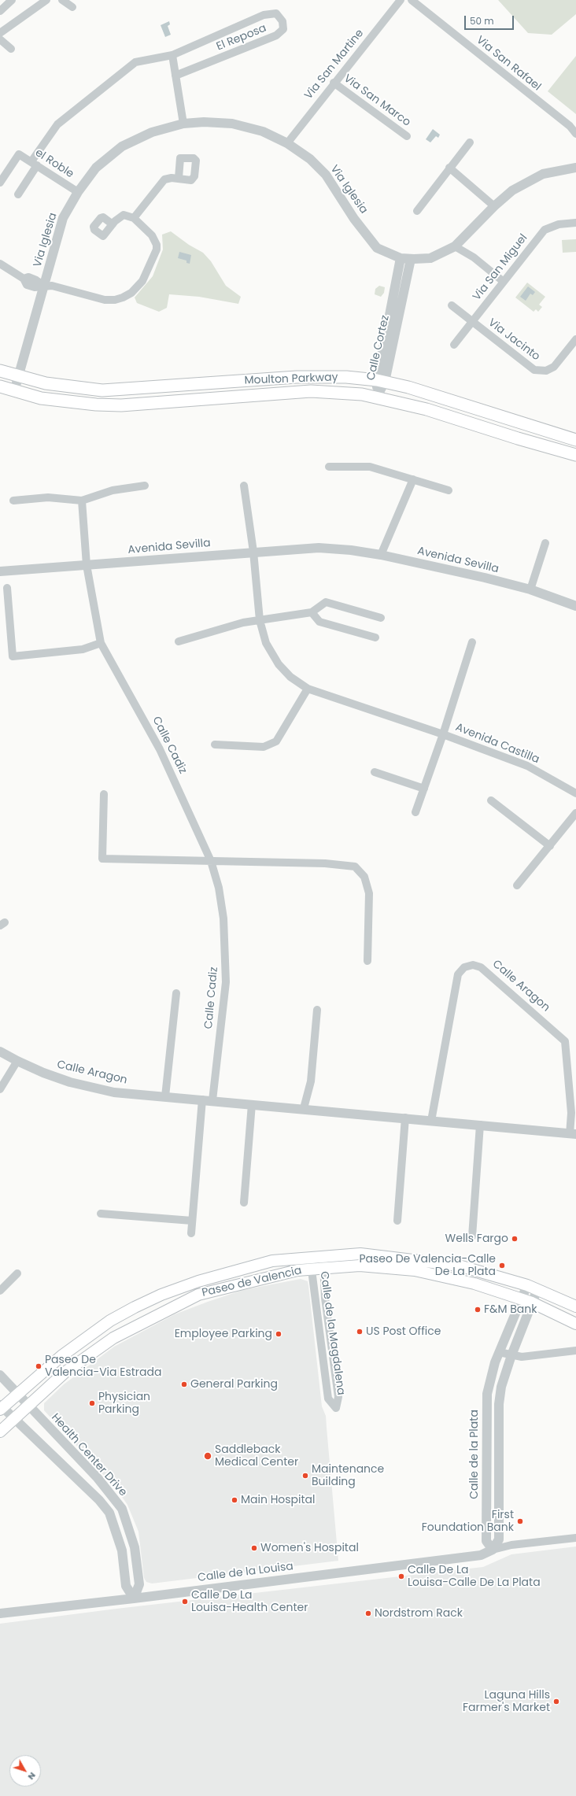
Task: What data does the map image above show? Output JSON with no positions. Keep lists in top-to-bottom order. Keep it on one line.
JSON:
{"streets":{"main road":["Moulton Parkway","Paseo de Valencia"],"street":["El Reposa","Via San Rafael","Via San Martine","Via San Marco","el Roble","Via Iglesia","Via San Miguel","Via Jacinto","Calle Cortez","Avenida Sevilla","Avenida Castilla","Calle Cadiz","Calle Aragon","Calle de la Magdalena","Calle de la Plata","Health Center Drive","Calle de la Louisa"]},"crossings":[["El Reposa","el Roble"],["Via San Martine","Via San Marco"],["Via San Martine","Via Iglesia"],["el Roble","Via Iglesia"],["Via Iglesia","Calle Cortez"],["Via Iglesia","Moulton Parkway"],["Via San Miguel","Via Jacinto"],["Calle Cortez","Moulton Parkway"],["Avenida Sevilla","Avenida Castilla"],["Avenida Sevilla","Calle Cadiz"],["Calle Cadiz","Calle Aragon"],["Paseo de Valencia","Calle de la Magdalena"],["Paseo de Valencia","Calle de la Plata"],["Paseo de Valencia","Health Center Drive"],["Calle de la Plata","Calle de la Louisa"],["Health Center Drive","Calle de la Louisa"]],"places":["Wells Fargo","Paseo De Valencia-Calle De La Plata","F&M Bank","US Post Office","Employee Parking","Paseo De Valencia-Via Estrada","General Parking","Physician Parking","Saddleback Medical Center","Maintenance Building","Main Hospital","First Foundation Bank","Women's Hospital","Calle De La Louisa-Calle De La Plata","Calle De La Louisa-Health Center","Nordstrom Rack","Laguna Hills Farmer's Market"],"scale_bar":"50 m","north":"bottom right"}
